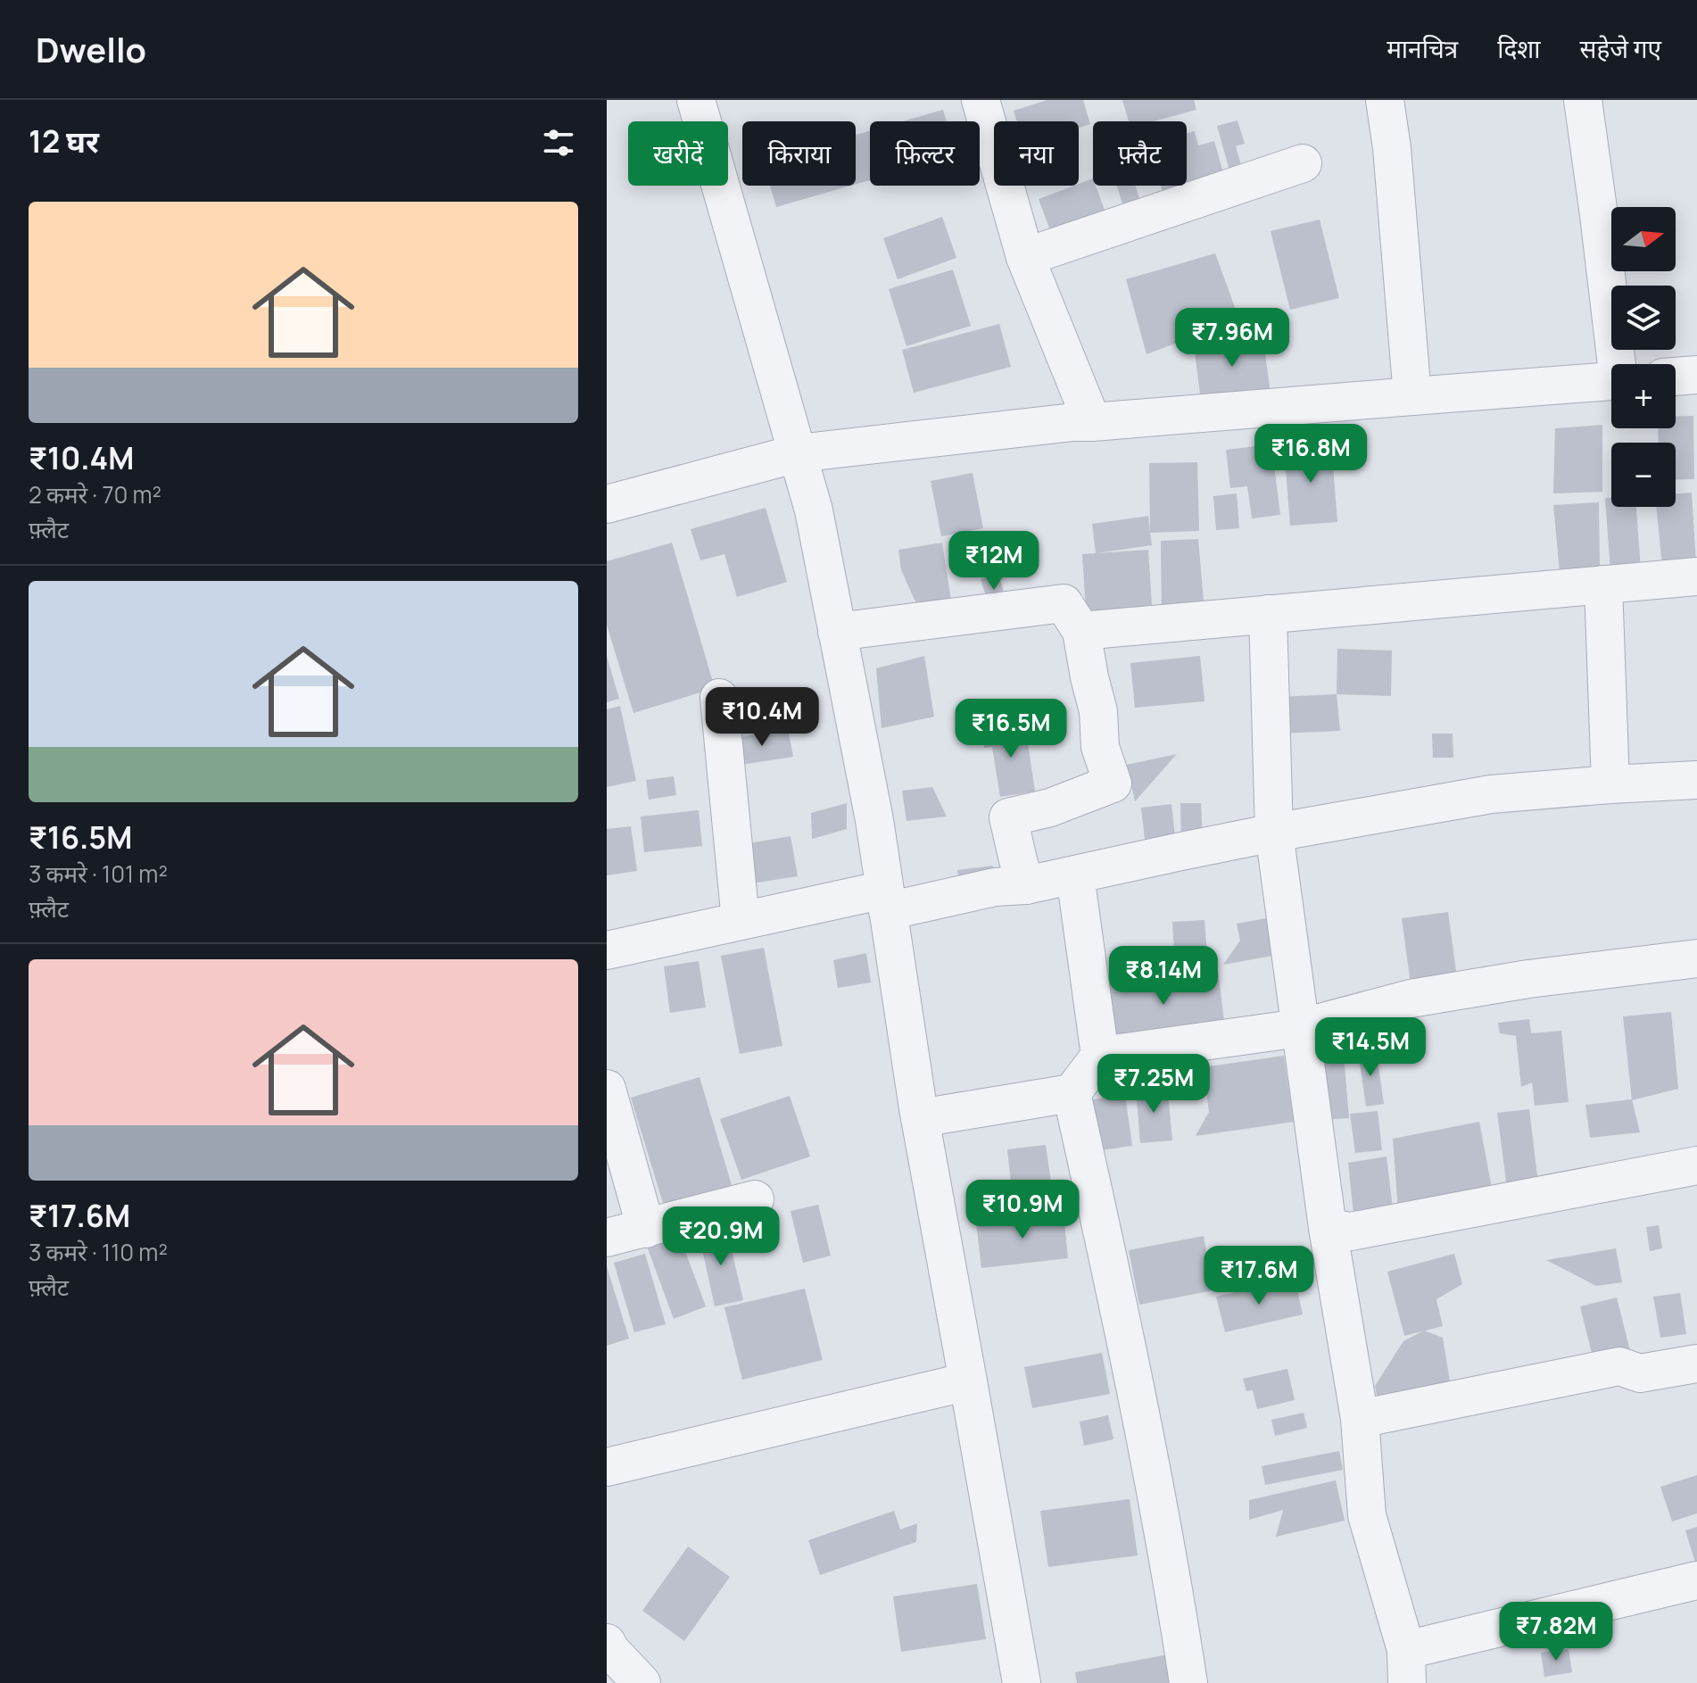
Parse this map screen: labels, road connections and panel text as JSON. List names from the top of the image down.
{
  "north": "right",
  "page": {
    "header": "Dwello",
    "nav": ["मानचित्र", "दिशा", "सहेजे गए"],
    "heading": "12 घर",
    "chip": [
      "खरीदें",
      "किराया",
      "फ़िल्टर",
      "नया",
      "फ़्लैट"
    ],
    "list": [
      {
        "name": "₹10.4M",
        "note": "2 कमरे · 70 m² · फ़्लैट"
      },
      {
        "name": "₹16.5M",
        "note": "3 कमरे · 101 m² · फ़्लैट"
      },
      {
        "name": "₹17.6M",
        "note": "3 कमरे · 110 m² · फ़्लैट"
      }
    ],
    "map_buttons": ["+", "−"],
    "price": [
      "₹7.96M",
      "₹16.8M",
      "₹12M",
      "₹10.4M",
      "₹16.5M",
      "₹8.14M",
      "₹14.5M",
      "₹7.25M",
      "₹10.9M",
      "₹20.9M",
      "₹17.6M",
      "₹7.82M"
    ]
  }
}
